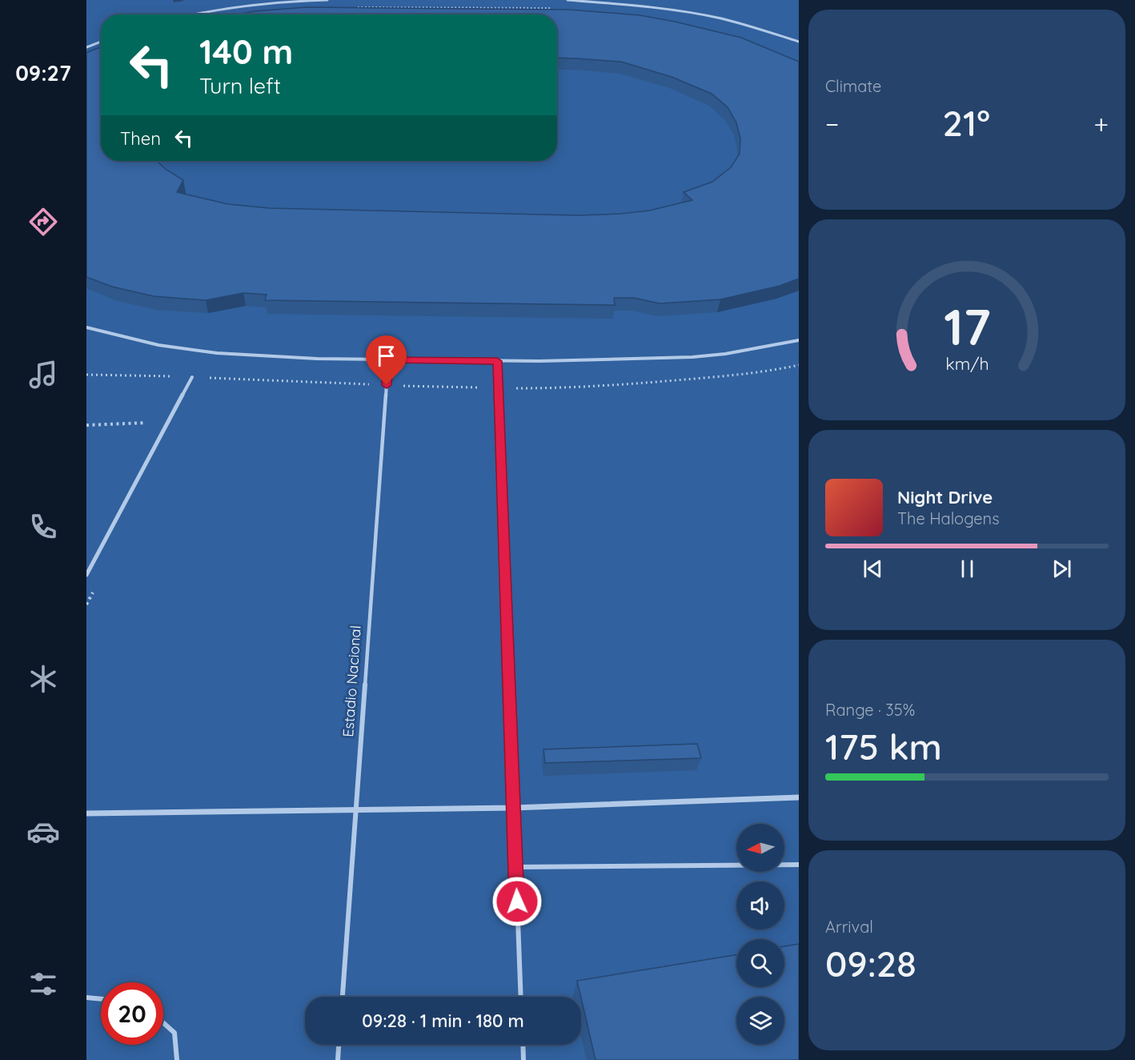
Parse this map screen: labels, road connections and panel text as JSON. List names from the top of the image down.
{
  "streets": {
    "lane": ["Estadio Nacional"]
  },
  "north": "left",
  "page": {
    "tabs": "09:27",
    "tile": [
      "Climate",
      ["Range · 35%", "175 km"],
      ["Arrival", "09:28"]
    ],
    "turn": ["140 m", "Turn left"],
    "heat": ["−", "21°", "+"],
    "then": "Then",
    "song": ["Night Drive", "The Halogens"],
    "limit": "20",
    "trip": "09:28 · 1 min · 180 m",
    "gauge": ["17", "km/h"]
  }
}
